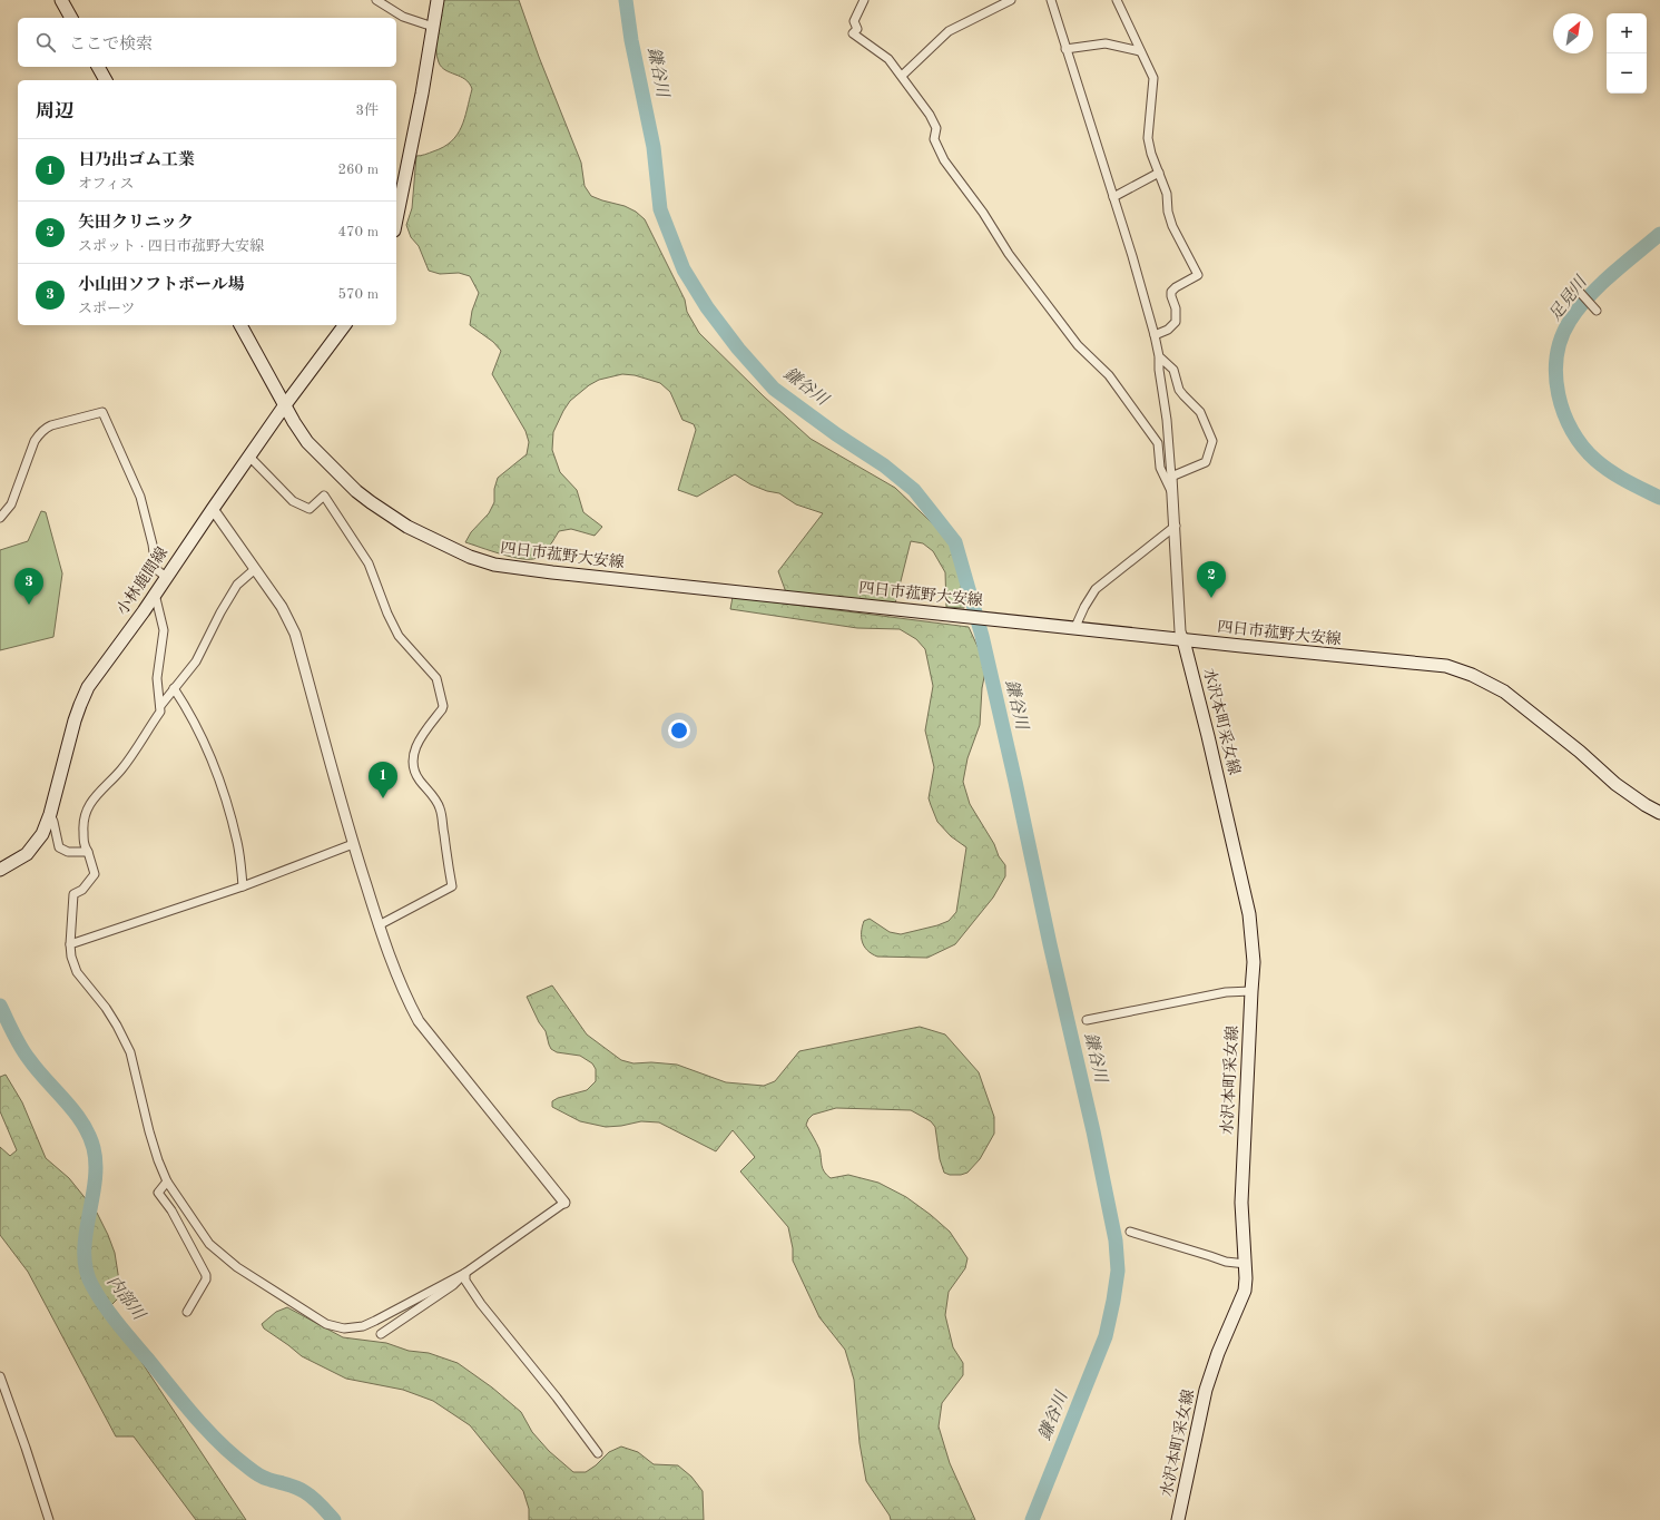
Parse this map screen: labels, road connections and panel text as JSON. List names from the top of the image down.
{
  "streets": {
    "main road": ["四日市菰野大安線", "小林鹿間線", "水沢本町采女線"]
  },
  "crossings": [
    ["四日市菰野大安線", "小林鹿間線"],
    ["四日市菰野大安線", "水沢本町采女線"]
  ],
  "water": ["鎌谷川", "足見川", "内部川"],
  "north": "top right",
  "page": {
    "map_buttons": ["+", "−"],
    "search": "ここで検索",
    "heading": ["周辺", "3件"],
    "list": [
      {
        "mark": "1",
        "name": "日乃出ゴム工業",
        "note": "オフィス",
        "value": "260 m"
      },
      {
        "mark": "2",
        "name": "矢田クリニック",
        "note": "スポット · 四日市菰野大安線",
        "value": "470 m"
      },
      {
        "mark": "3",
        "name": "小山田ソフトボール場",
        "note": "スポーツ",
        "value": "570 m"
      }
    ],
    "pins": ["2", "3", "1"]
  }
}
